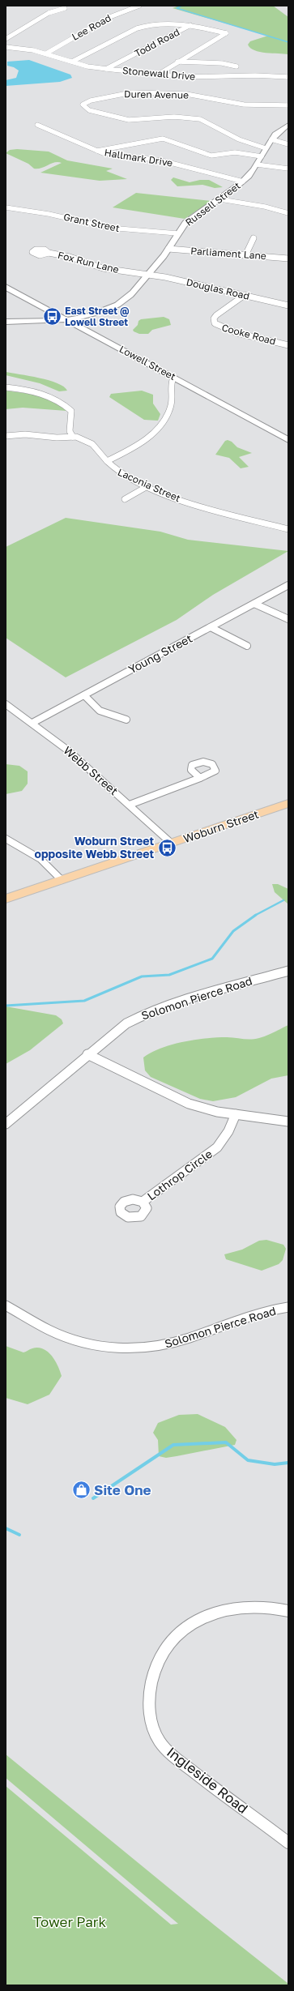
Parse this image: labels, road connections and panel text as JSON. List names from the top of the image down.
{
  "streets": {
    "main road": ["Woburn Street"],
    "street": [
      "Lee Road",
      "Todd Road",
      "Stonewall Drive",
      "Duren Avenue",
      "Hallmark Drive",
      "Russell Street",
      "Grant Street",
      "Parliament Lane",
      "Fox Run Lane",
      "Douglas Road",
      "Cooke Road",
      "Lowell Street",
      "Laconia Street",
      "Young Street",
      "Webb Street",
      "Solomon Pierce Road",
      "Lothrop Circle",
      "Ingleside Road"
    ]
  },
  "crossings": [
    ["Lee Road", "Stonewall Drive"],
    ["Todd Road", "Stonewall Drive"],
    ["Duren Avenue", "Russell Street"],
    ["Hallmark Drive", "Russell Street"],
    ["Russell Street", "Grant Street"],
    ["Russell Street", "Parliament Lane"],
    ["Russell Street", "Fox Run Lane"],
    ["Russell Street", "Douglas Road"],
    ["Russell Street", "Lowell Street"],
    ["Fox Run Lane", "Douglas Road"],
    ["Douglas Road", "Cooke Road"],
    ["Lowell Street", "Laconia Street"],
    ["Young Street", "Webb Street"],
    ["Webb Street", "Woburn Street"]
  ],
  "parks": ["Tower Park"],
  "places": {
    "bus stop": ["East Street @ Lowell Street", "Woburn Street opposite Webb Street"],
    "shop": ["Site One"]
  }
}
